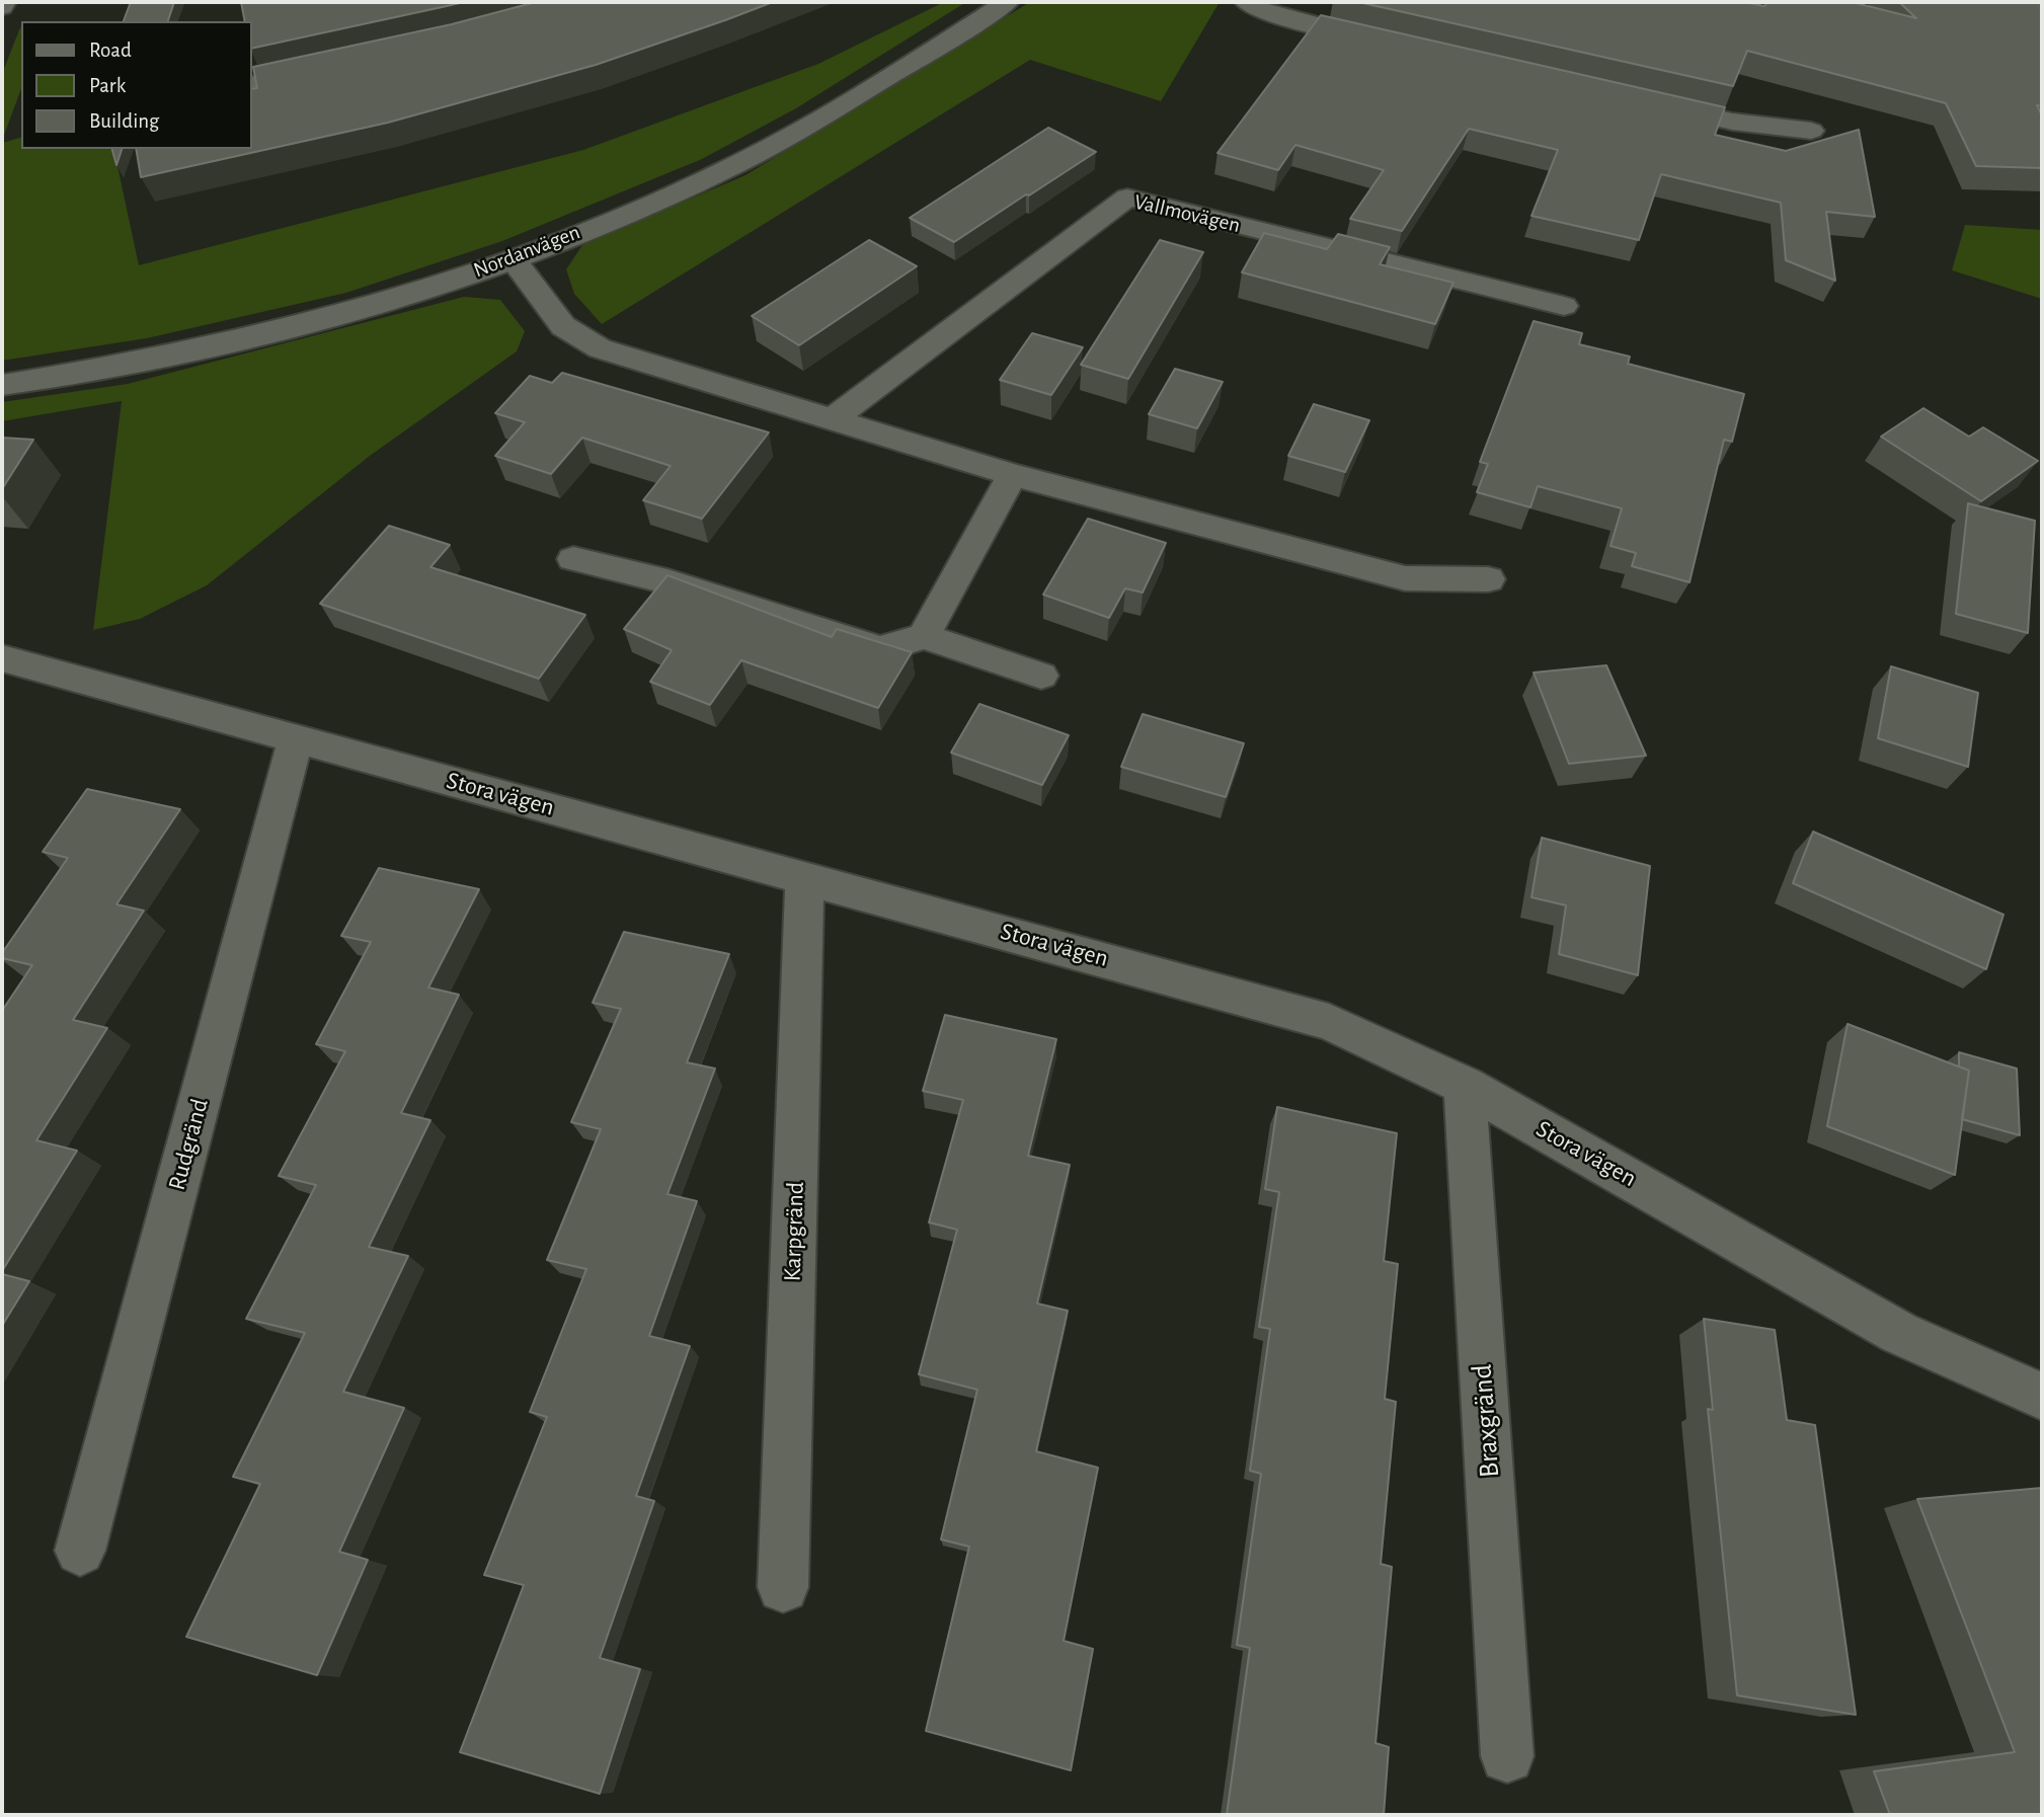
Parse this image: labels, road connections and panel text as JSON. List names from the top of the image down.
{
  "streets": {
    "street": [
      "Vallmovägen",
      "Nordanvägen",
      "Stora vägen",
      "Rudgränd",
      "Karpgränd",
      "Braxgränd"
    ]
  },
  "crossings": [
    ["Stora vägen", "Rudgränd"],
    ["Stora vägen", "Karpgränd"],
    ["Stora vägen", "Braxgränd"]
  ],
  "legend": ["Road", "Park", "Building"]
}
